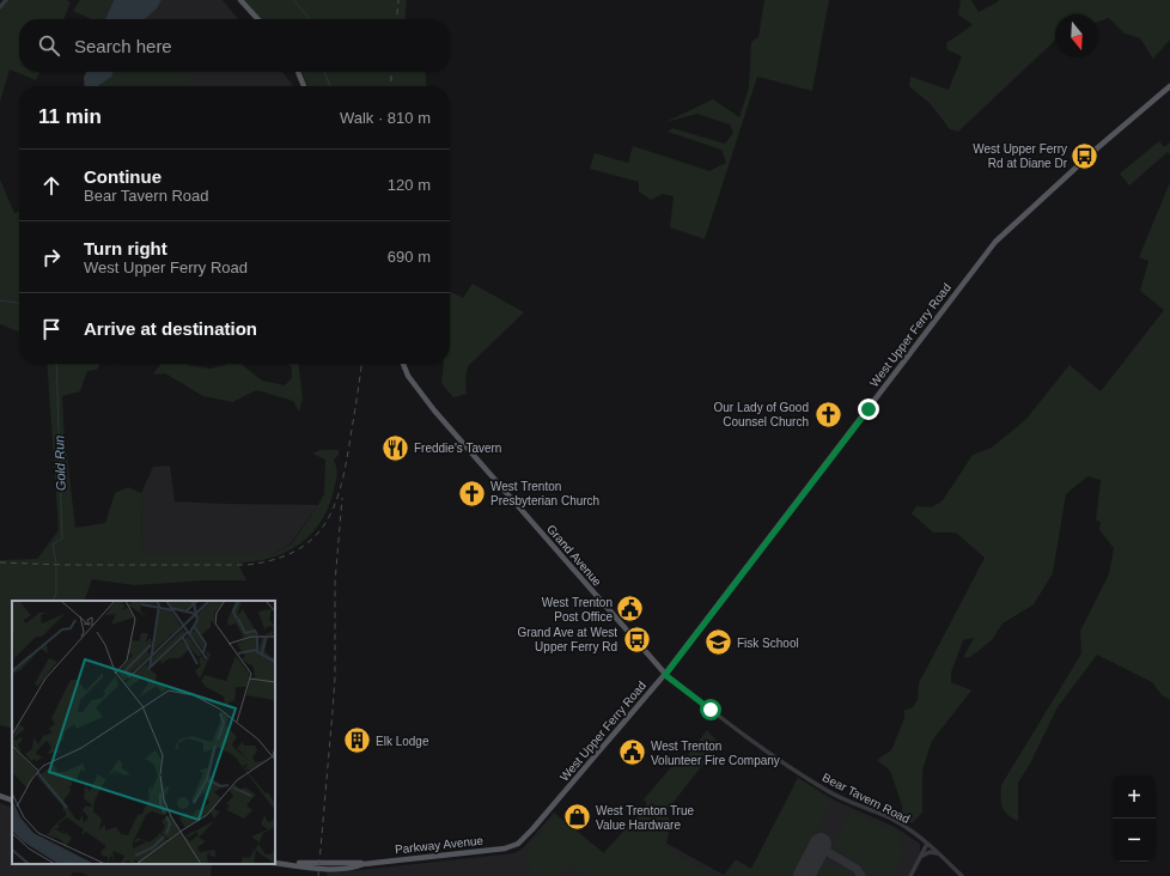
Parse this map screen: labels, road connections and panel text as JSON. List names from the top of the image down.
{
  "streets": {
    "main road": ["West Upper Ferry Road", "Grand Avenue", "Parkway Avenue"],
    "street": ["Bear Tavern Road"]
  },
  "crossings": [
    ["West Upper Ferry Road", "Grand Avenue"],
    ["West Upper Ferry Road", "Bear Tavern Road"],
    ["West Upper Ferry Road", "Parkway Avenue"],
    ["Grand Avenue", "Bear Tavern Road"]
  ],
  "water": ["Gold Run"],
  "places": {
    "bus stop": ["West Upper Ferry Rd at Diane Dr", "Grand Ave at West Upper Ferry Rd"],
    "church": ["Our Lady of Good Counsel Church", "West Trenton Presbyterian Church"],
    "restaurant": ["Freddie's Tavern"],
    "public building": ["West Trenton Post Office", "West Trenton Volunteer Fire Company"],
    "school or university": ["Fisk School"],
    "building": ["Elk Lodge"],
    "shop": ["West Trenton True Value Hardware"]
  },
  "north": "bottom",
  "page": {
    "search": "Search here",
    "heading": ["11 min", "Walk · 810 m"],
    "list": [
      ["Continue", "Bear Tavern Road", "120 m"],
      ["Turn right", "West Upper Ferry Road", "690 m"],
      "Arrive at destination"
    ],
    "map_buttons": ["+", "−"]
  }
}
